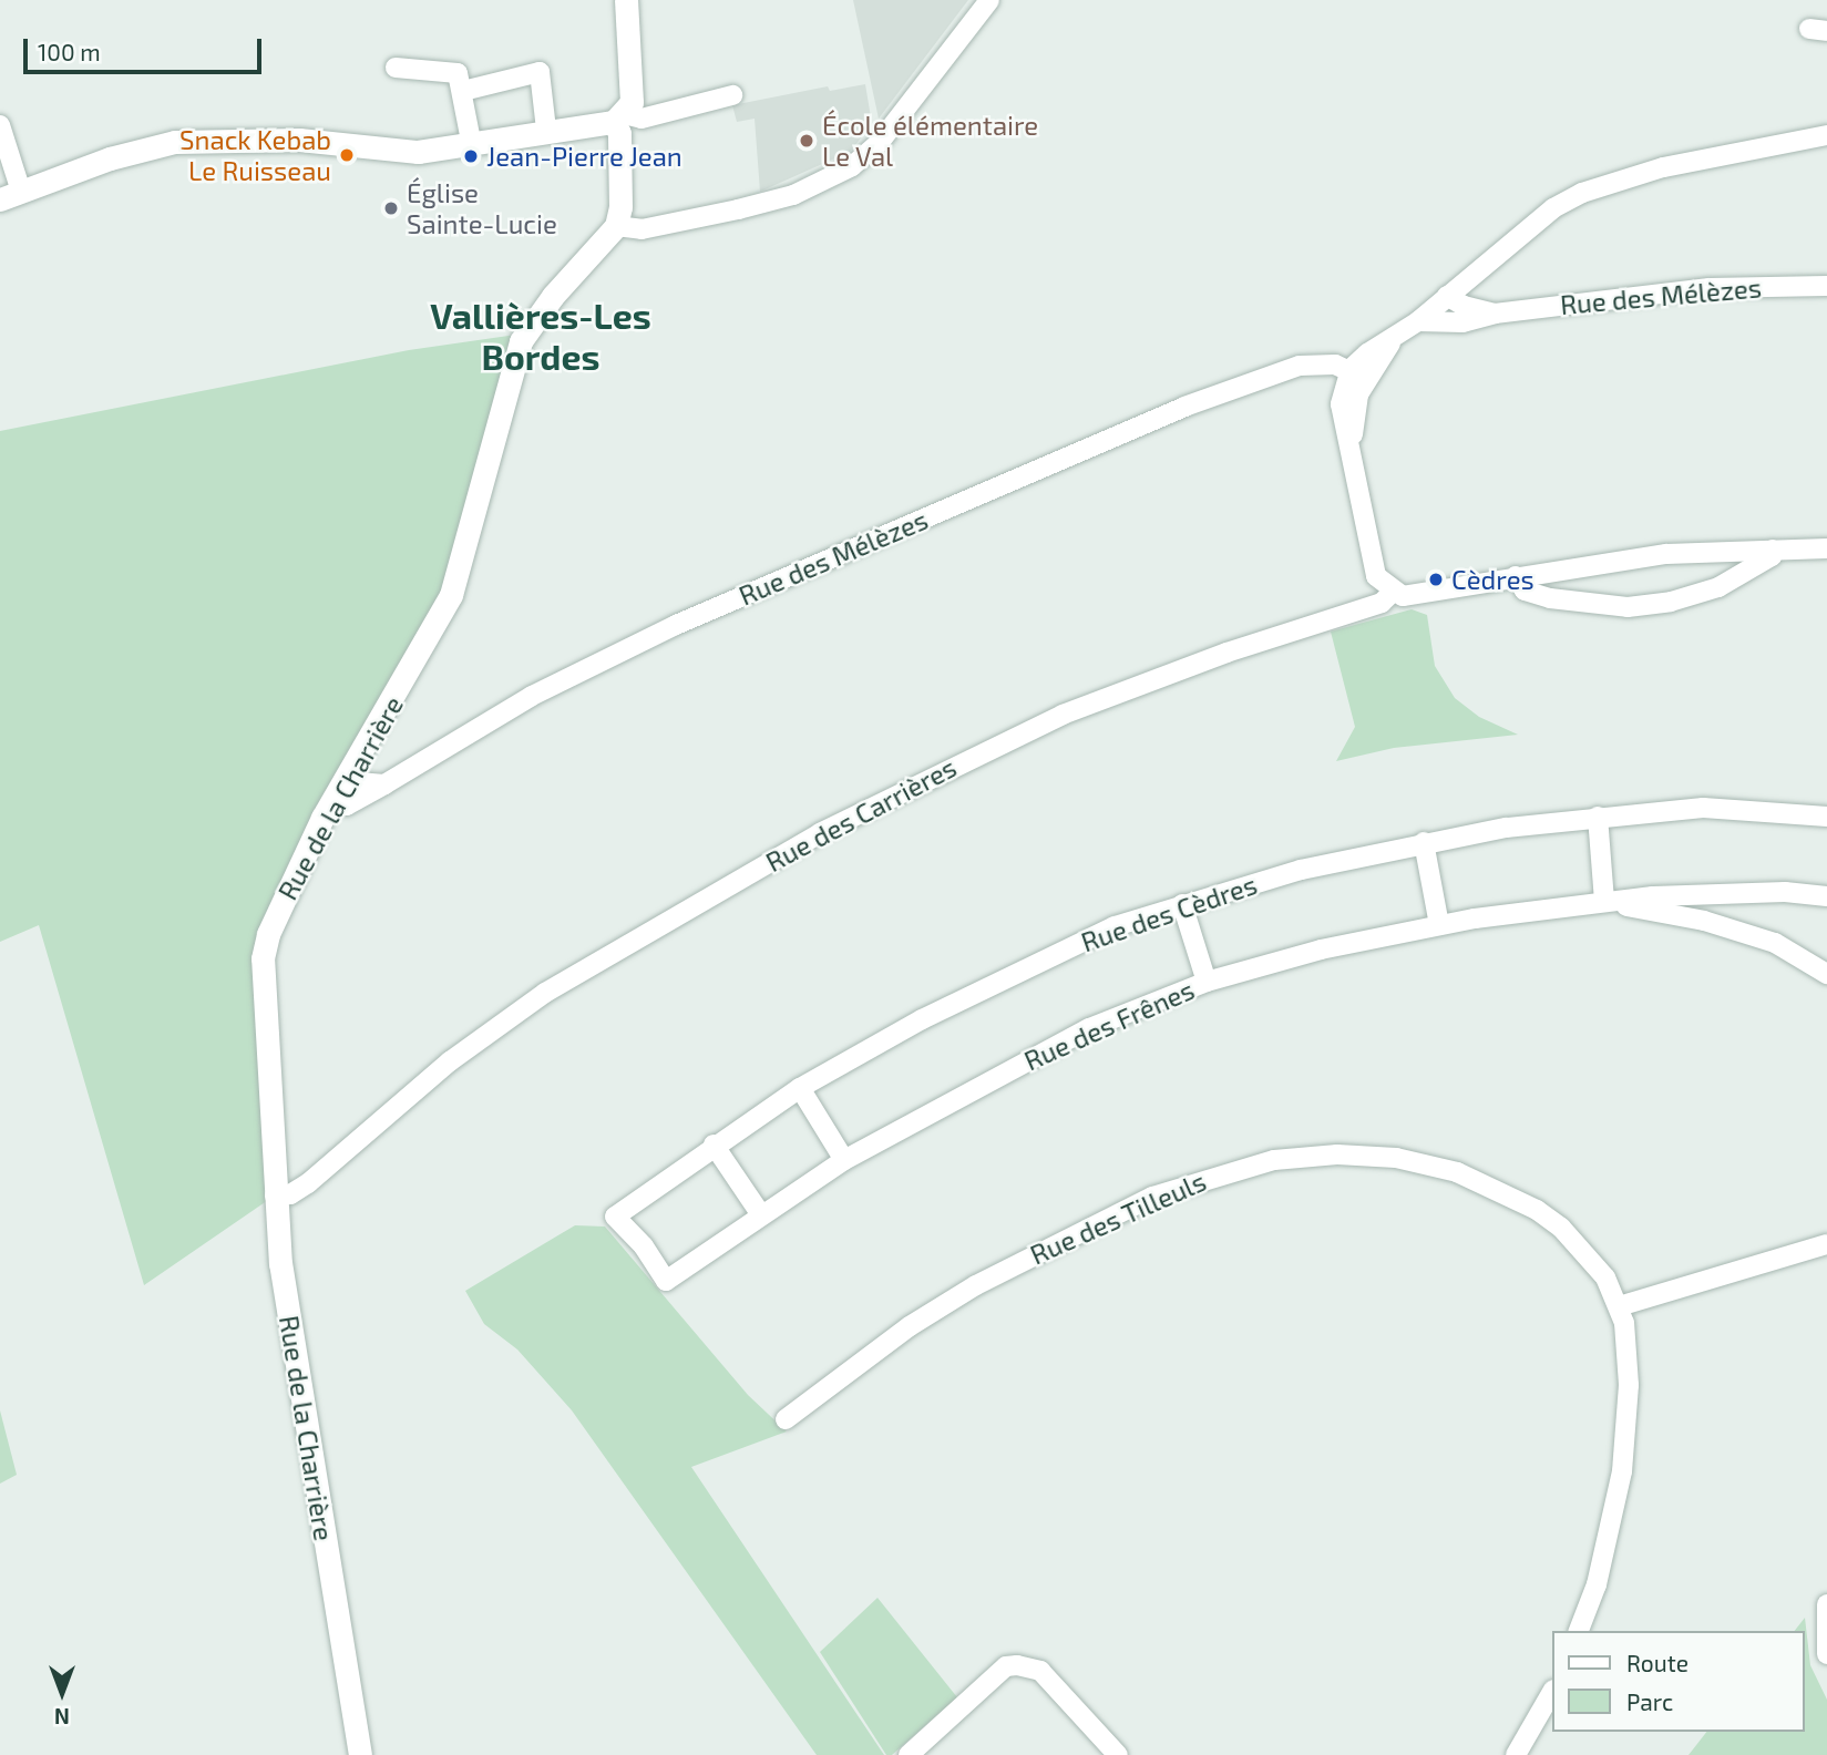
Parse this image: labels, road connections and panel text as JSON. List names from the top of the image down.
{
  "streets": {
    "street": [
      "Rue des Mélèzes",
      "Rue de la Charrière",
      "Rue des Carrières",
      "Rue des Cèdres",
      "Rue des Frênes",
      "Rue des Tilleuls"
    ]
  },
  "crossings": [
    ["Rue des Mélèzes", "Rue de la Charrière"],
    ["Rue de la Charrière", "Rue des Carrières"],
    ["Rue des Cèdres", "Rue des Frênes"]
  ],
  "districts": ["Vallières-Les Bordes"],
  "places": [
    "École élémentaire Le Val",
    "Snack Kebab Le Ruisseau",
    "Jean-Pierre Jean",
    "Église Sainte-Lucie",
    "Cèdres"
  ],
  "legend": ["Route", "Parc"],
  "scale_bar": "100 m",
  "north": "bottom"
}
